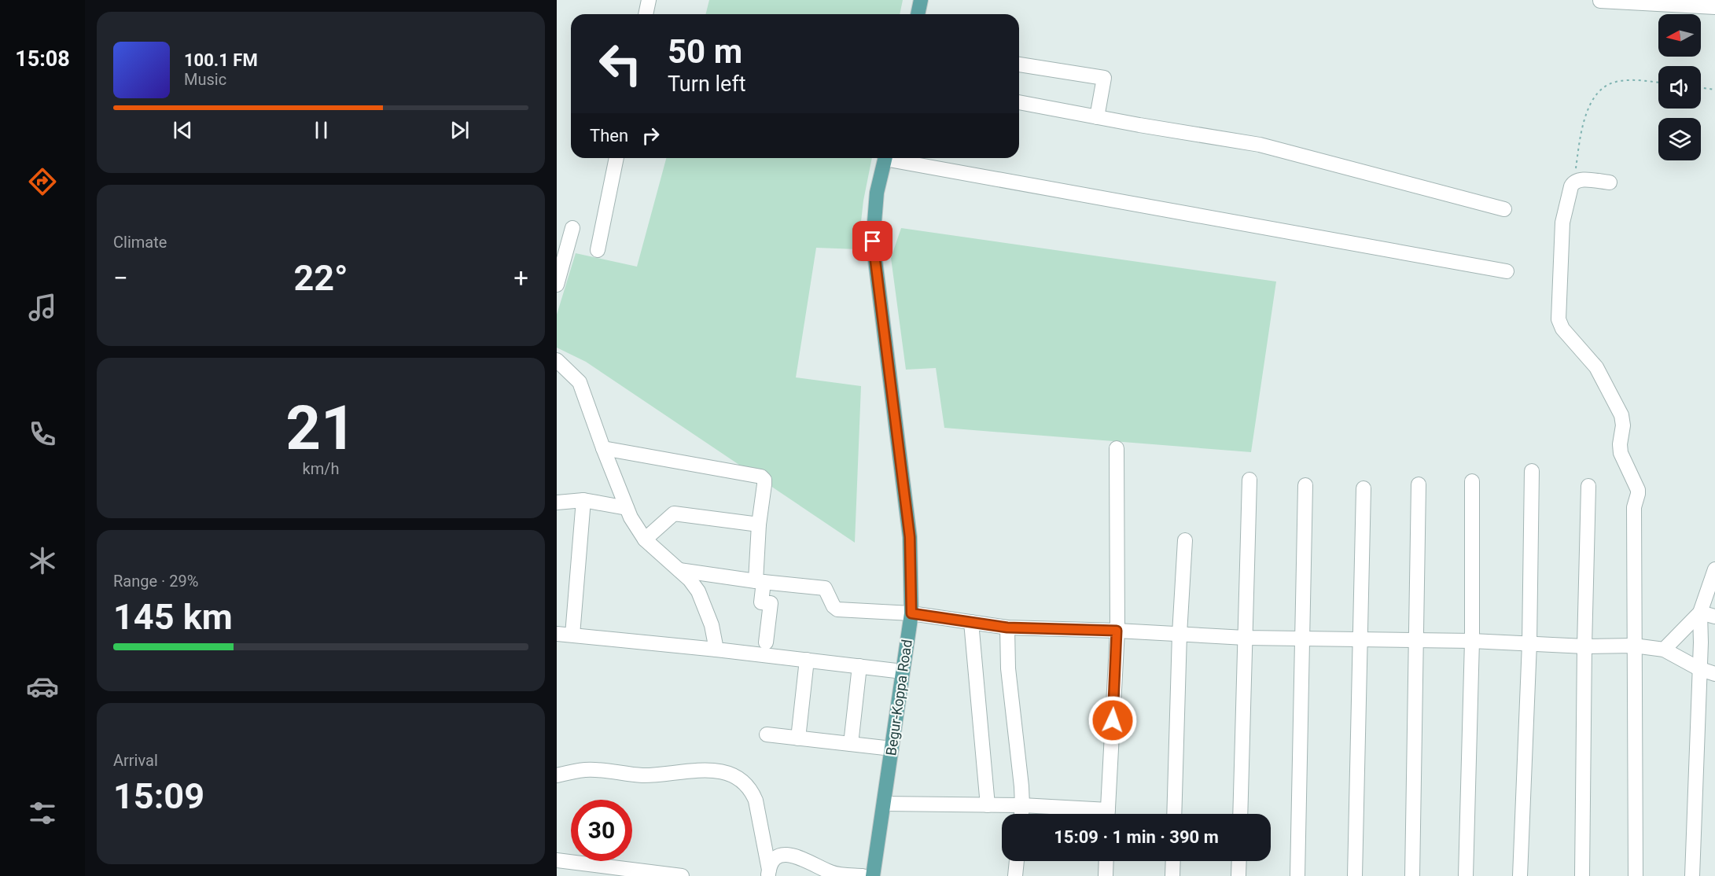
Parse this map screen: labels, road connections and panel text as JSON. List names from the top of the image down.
{
  "streets": {
    "main road": ["Begur-Koppa Road"]
  },
  "north": "left",
  "page": {
    "tabs": "15:08",
    "turn": ["50 m", "Turn left"],
    "song": ["100.1 FM", "Music"],
    "then": "Then",
    "tile": [
      "Climate",
      ["21", "km/h"],
      ["Range · 29%", "145 km"],
      ["Arrival", "15:09"]
    ],
    "heat": ["−", "22°", "+"],
    "limit": "30",
    "trip": "15:09 · 1 min · 390 m"
  }
}
